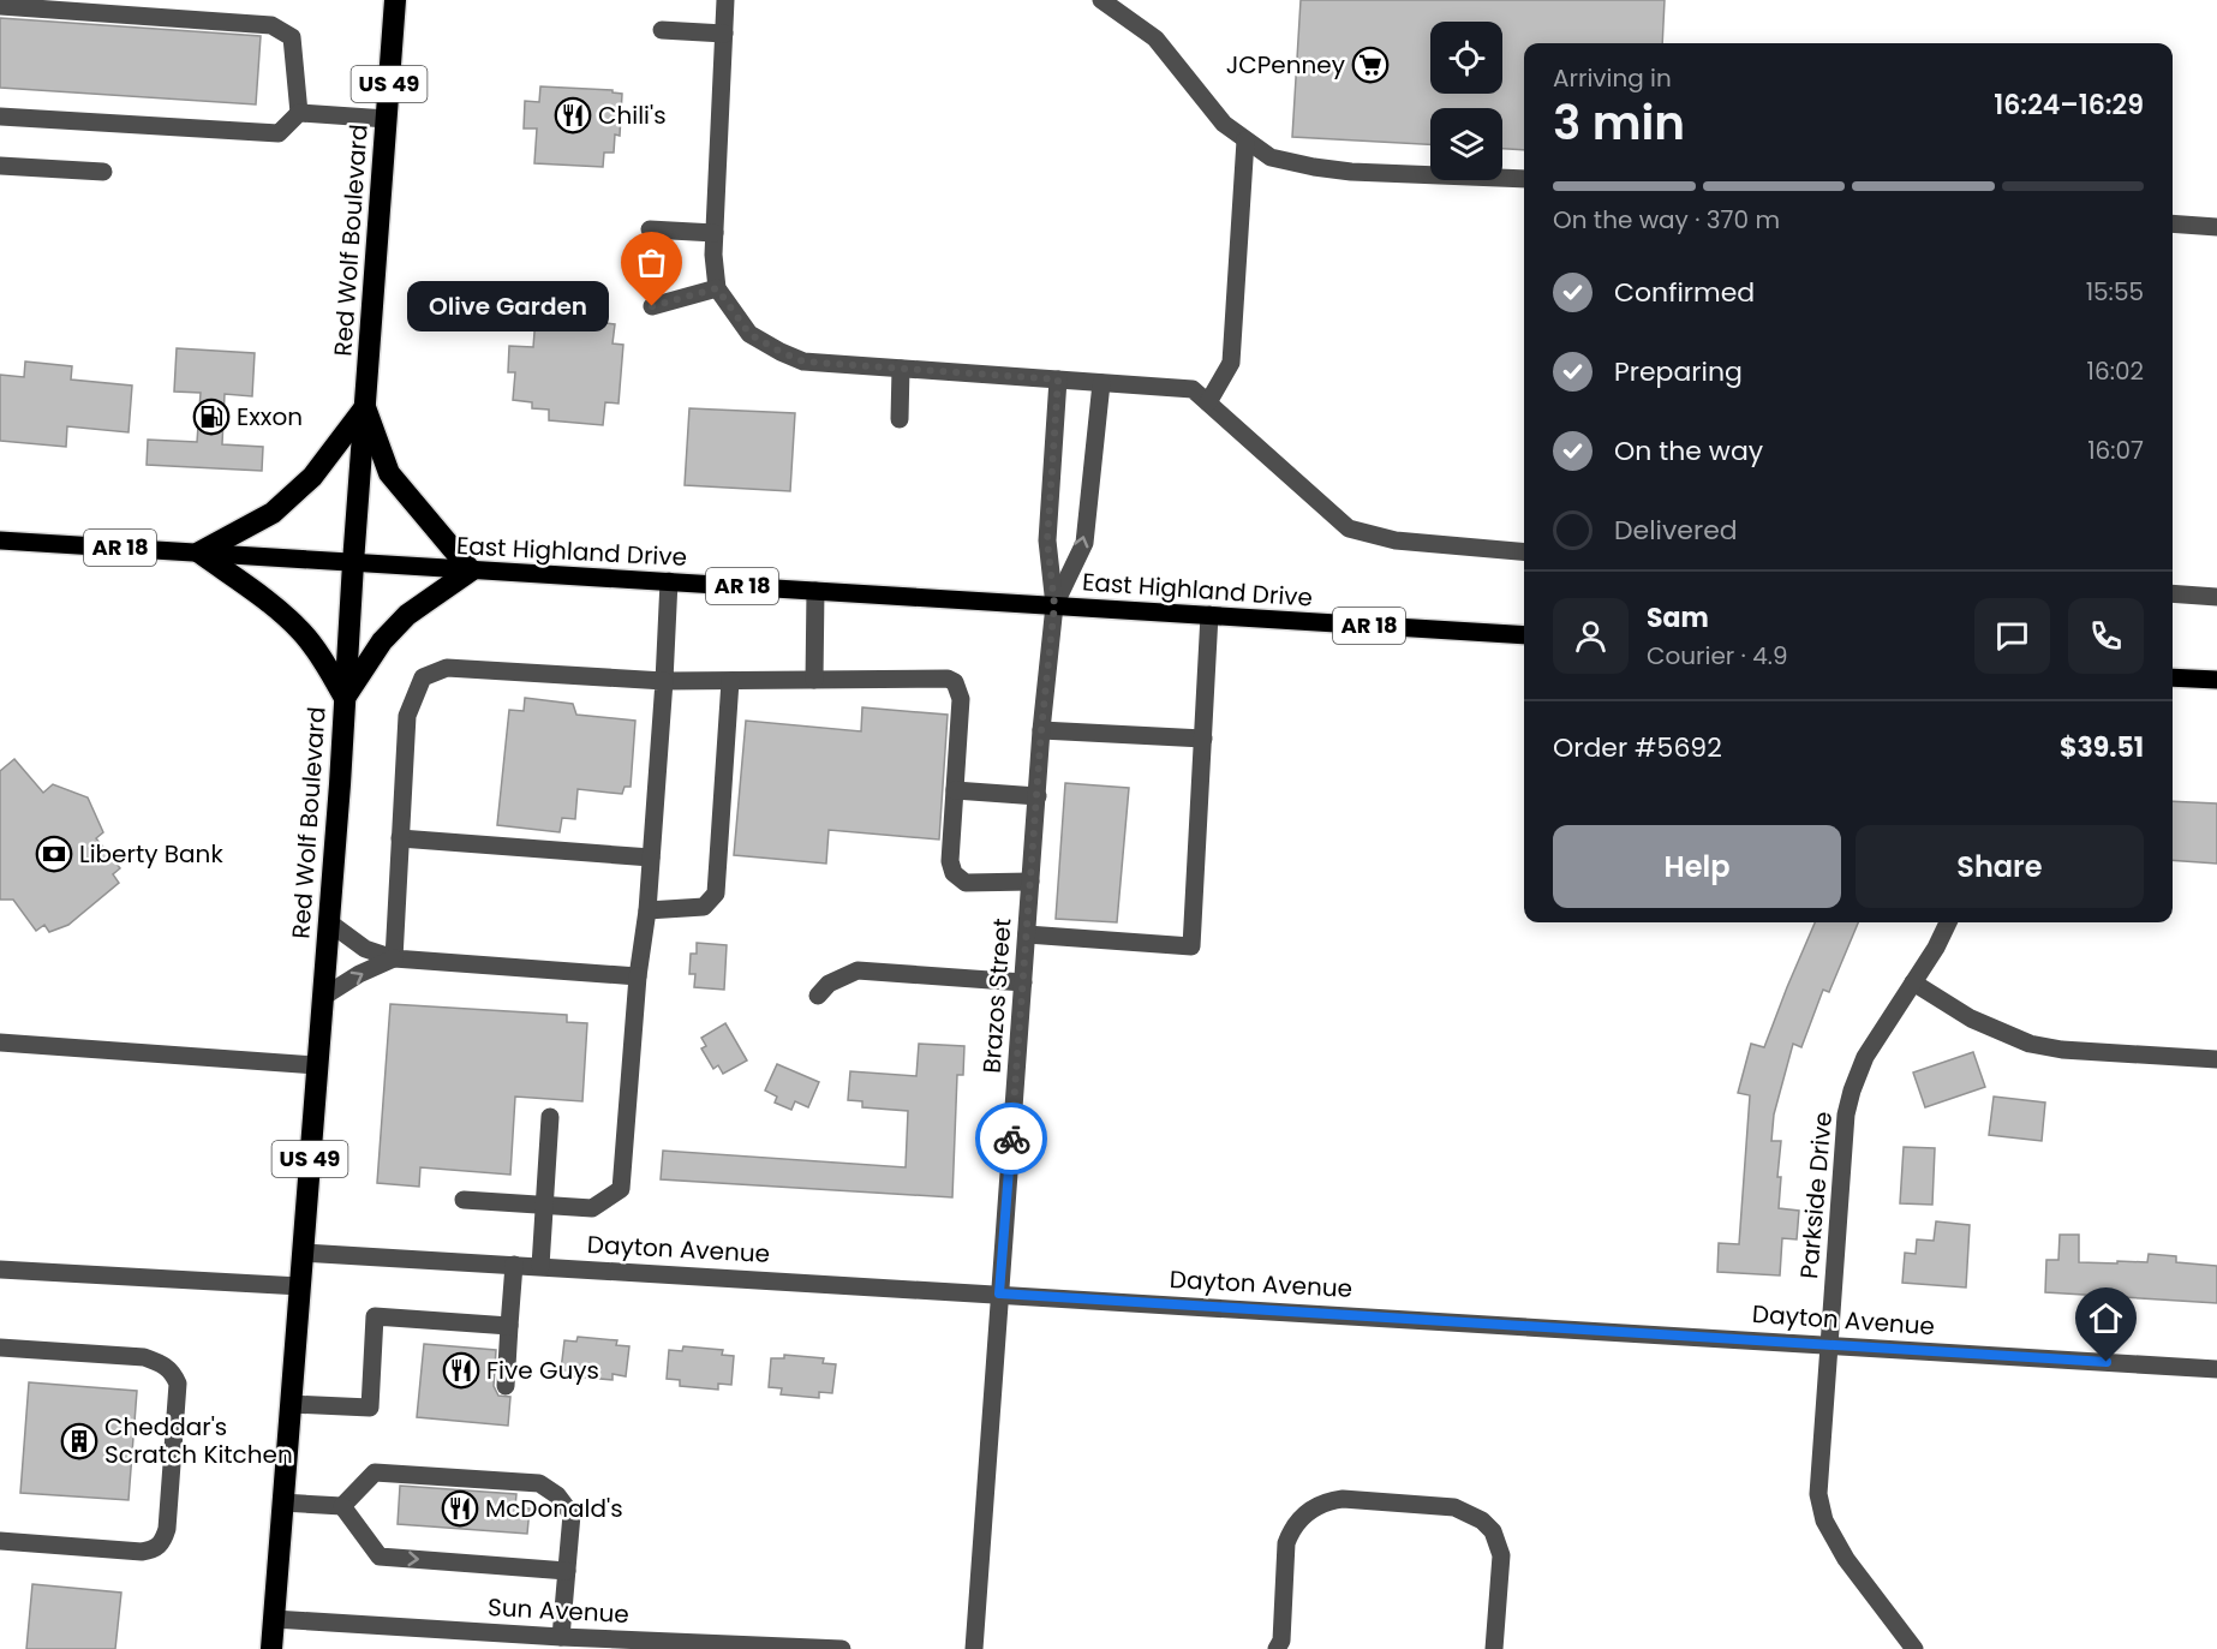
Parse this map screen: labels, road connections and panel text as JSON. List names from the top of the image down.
{
  "streets": {
    "highway": ["US 49", "Red Wolf Boulevard"],
    "main road": ["AR 18", "East Highland Drive"],
    "street": [
      "Brazos Street",
      "Parkside Drive",
      "Dayton Avenue",
      "Sun Avenue"
    ]
  },
  "crossings": [
    ["Red Wolf Boulevard", "East Highland Drive"],
    ["Red Wolf Boulevard", "Dayton Avenue"],
    ["Red Wolf Boulevard", "Sun Avenue"],
    ["East Highland Drive", "Brazos Street"],
    ["Brazos Street", "Dayton Avenue"],
    ["Parkside Drive", "Dayton Avenue"]
  ],
  "places": {
    "supermarket": ["JCPenney"],
    "restaurant": ["Chili's", "Five Guys", "McDonald's"],
    "other": ["Olive Garden"],
    "fuel station": ["Exxon"],
    "bank": ["Liberty Bank"],
    "building": ["Cheddar's Scratch Kitchen"]
  },
  "page": {
    "heading": ["3 min", "Arriving in", "16:24–16:29"],
    "panel": [
      "Sam",
      "Courier · 4.9",
      "Order #5692",
      "$39.51"
    ],
    "bar": "On the way · 370 m",
    "list": [
      ["Confirmed", "15:55"],
      ["Preparing", "16:02"],
      ["On the way", "16:07"],
      "Delivered"
    ],
    "bubble": "Olive Garden",
    "buttons": ["Help", "Share"]
  }
}
